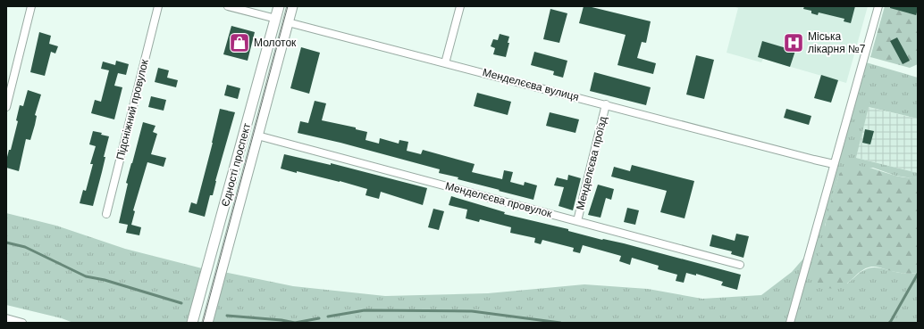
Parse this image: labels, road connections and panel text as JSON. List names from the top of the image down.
{
  "streets": {
    "main road": ["Менделєєва вулиця", "Єдності проспект"],
    "street": ["Підсніжний провулок", "Менделєєва проїзд", "Менделєєва провулок"]
  },
  "crossings": [
    ["Менделєєва вулиця", "Менделєєва проїзд"],
    ["Менделєєва вулиця", "Єдності проспект"],
    ["Менделєєва проїзд", "Менделєєва провулок"],
    ["Єдності проспект", "Менделєєва провулок"]
  ],
  "places": {
    "shop": ["Молоток"],
    "hospital": ["Міська лікарня №7"]
  }
}
